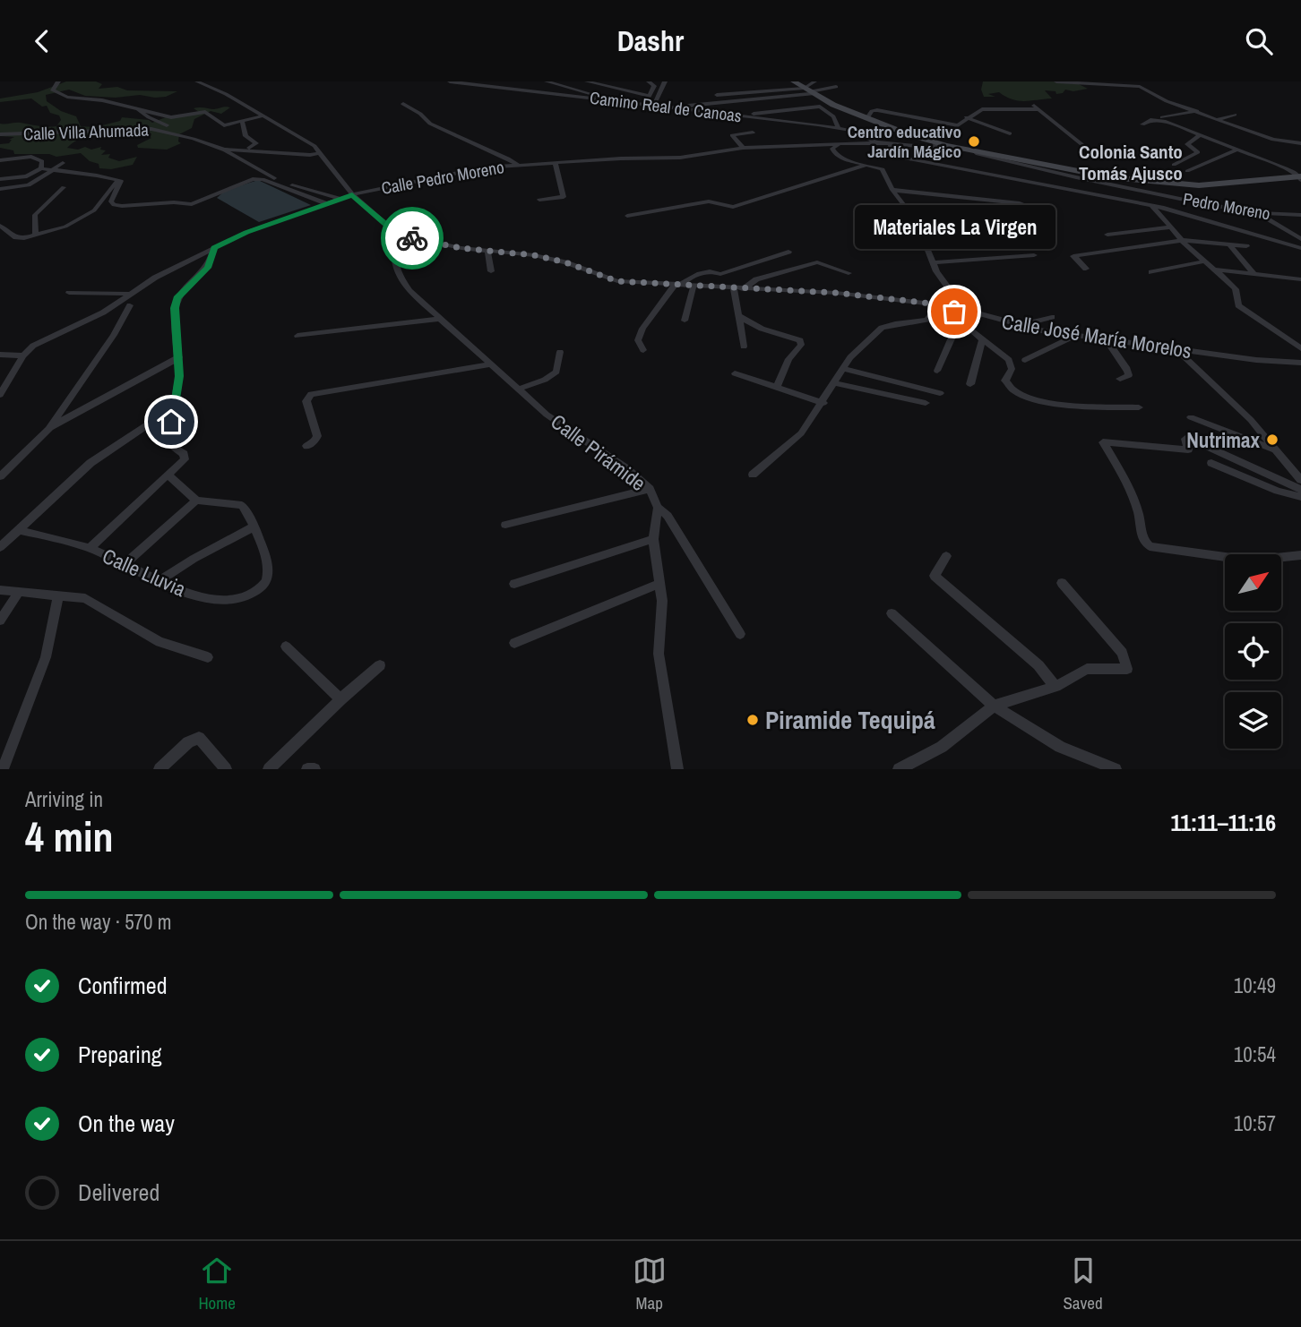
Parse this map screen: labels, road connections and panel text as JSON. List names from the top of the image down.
{
  "streets": {
    "street": [
      "Camino Real de Canoas",
      "Calle Villa Ahumada",
      "Calle Pedro Moreno",
      "Pedro Moreno",
      "Calle José María Morelos",
      "Calle Pirámide",
      "Calle Lluvia"
    ]
  },
  "crossings": [
    ["Camino Real de Canoas", "Calle Pedro Moreno"],
    ["Calle Villa Ahumada", "Calle José María Morelos"],
    ["Calle Pedro Moreno", "Calle José María Morelos"],
    ["Calle José María Morelos", "Calle Pirámide"]
  ],
  "districts": ["Colonia Santo Tomás Ajusco"],
  "places": [
    "Centro educativo Jardín Mágico",
    "Materiales La Virgen",
    "Nutrimax",
    "Piramide Tequipá"
  ],
  "north": "top right",
  "page": {
    "header": "Dashr",
    "bubble": "Materiales La Virgen",
    "heading": ["4 min", "Arriving in", "11:11–11:16"],
    "bar": "On the way · 570 m",
    "list": [
      ["Confirmed", "10:49"],
      ["Preparing", "10:54"],
      ["On the way", "10:57"],
      "Delivered"
    ],
    "tabs": ["Home", "Map", "Saved"]
  }
}
